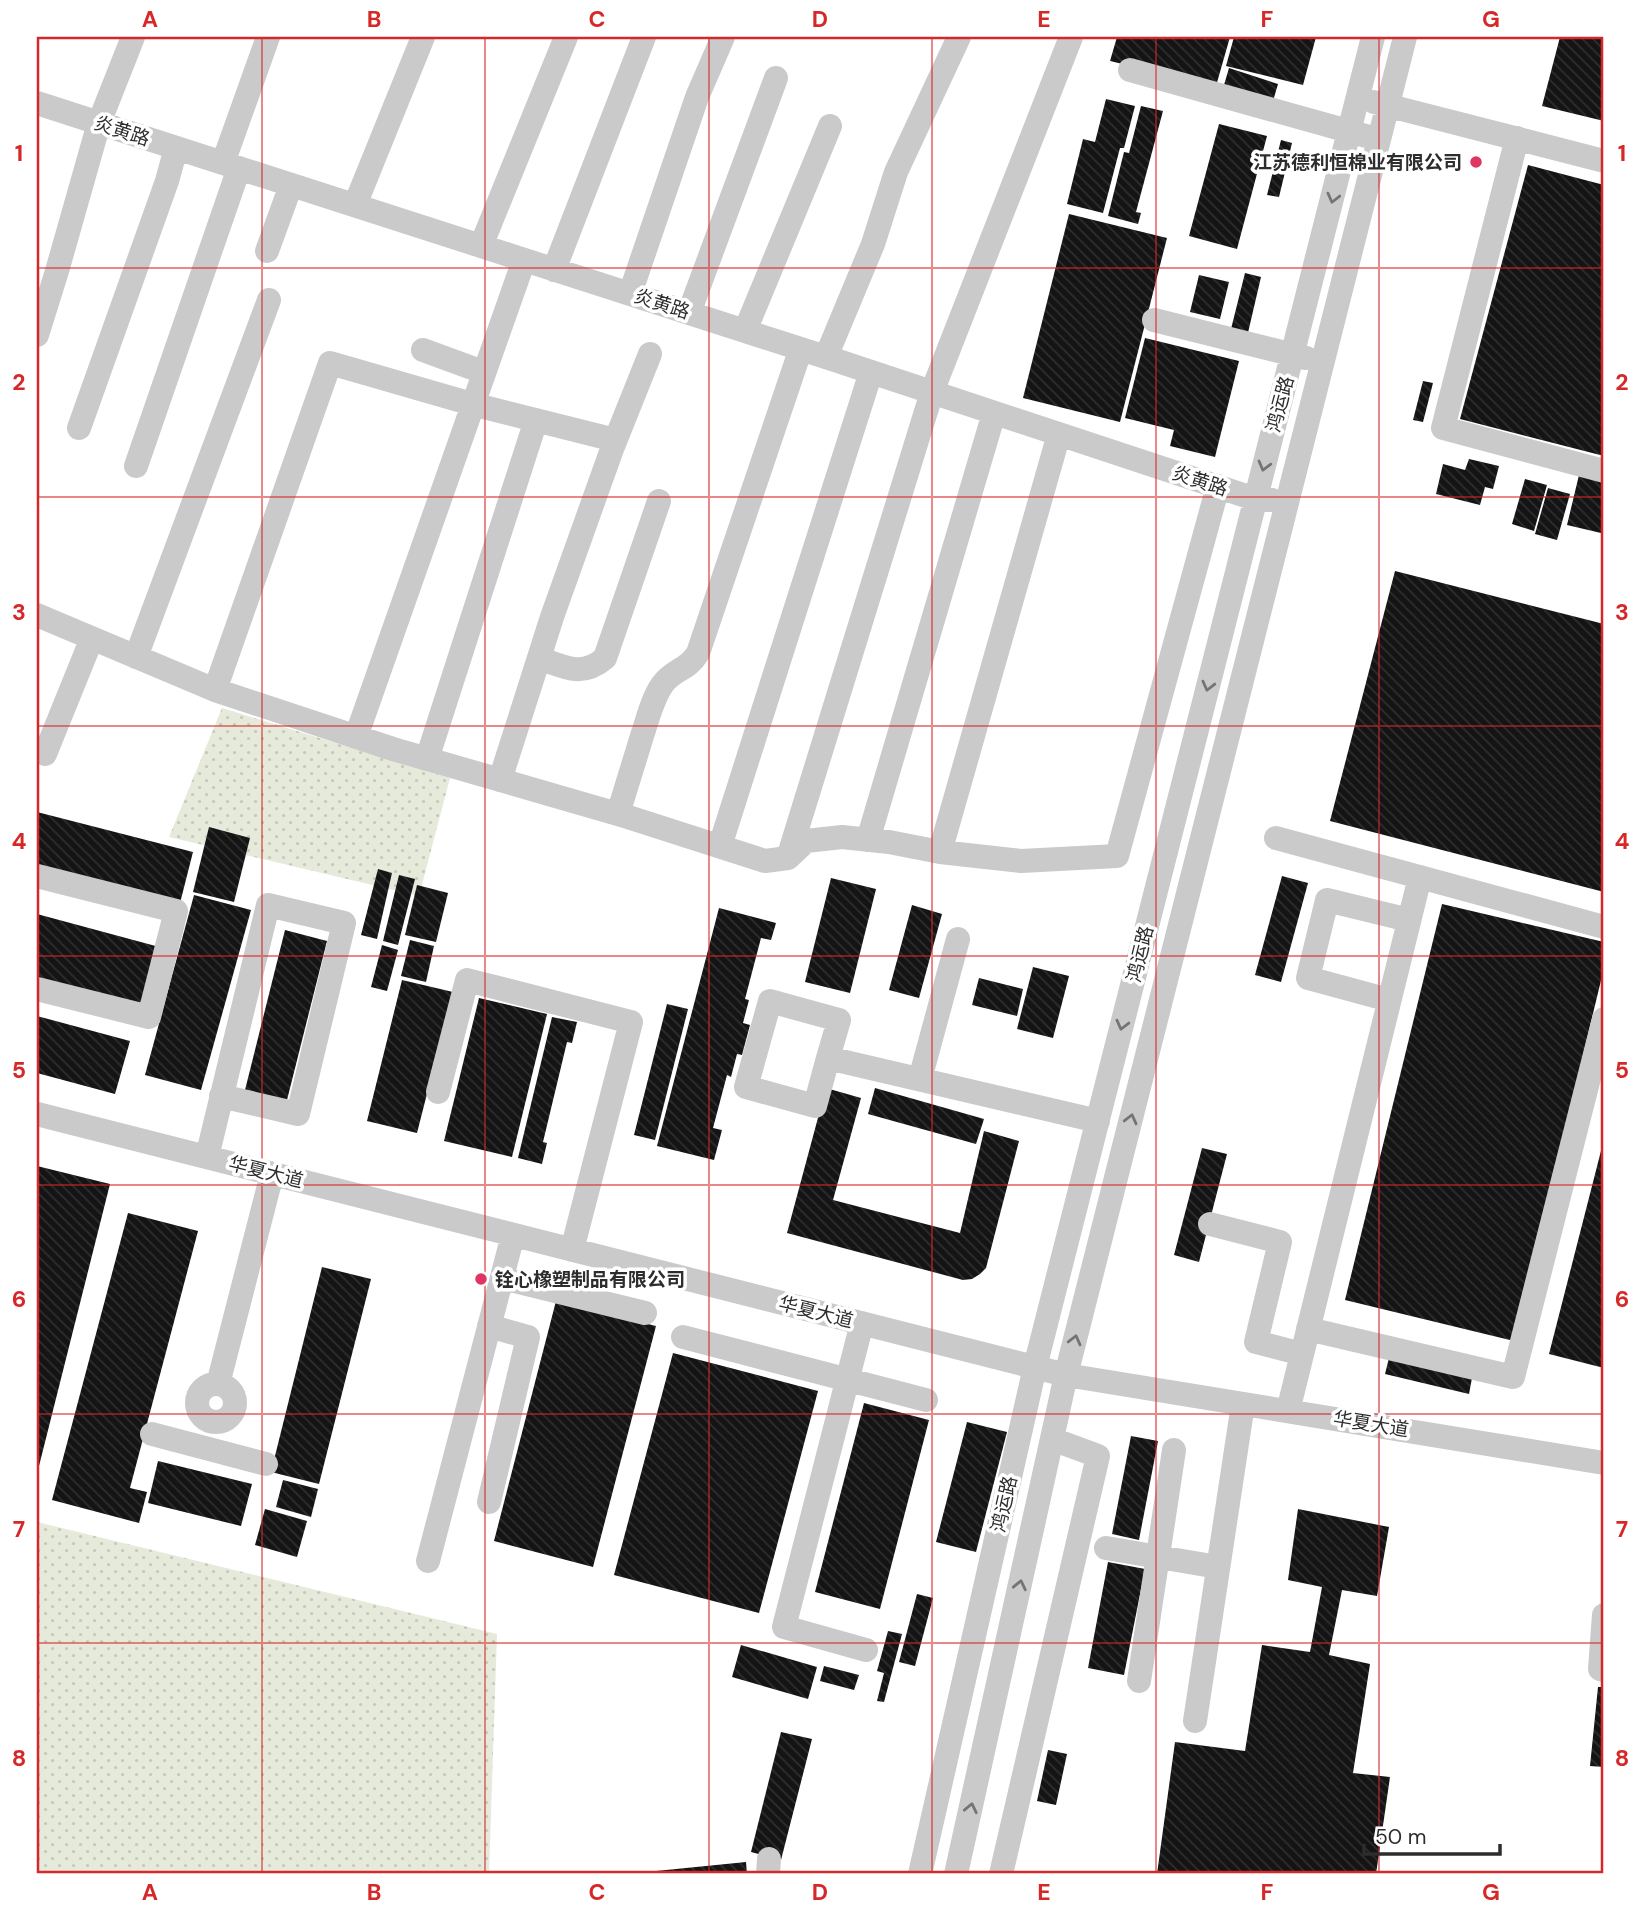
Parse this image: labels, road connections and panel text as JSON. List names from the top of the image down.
{
  "streets": {
    "street": ["炎黄路", "鸿运路", "华夏大道"]
  },
  "crossings": [
    ["炎黄路", "鸿运路"],
    ["鸿运路", "华夏大道"]
  ],
  "places": ["江苏德利恒棉业有限公司", "铨心橡塑制品有限公司"],
  "scale_bar": "50 m",
  "grid": {
    "columns": [
      "A",
      "B",
      "C",
      "D",
      "E",
      "F",
      "G"
    ],
    "rows": [
      "1",
      "2",
      "3",
      "4",
      "5",
      "6",
      "7",
      "8"
    ]
  }
}
